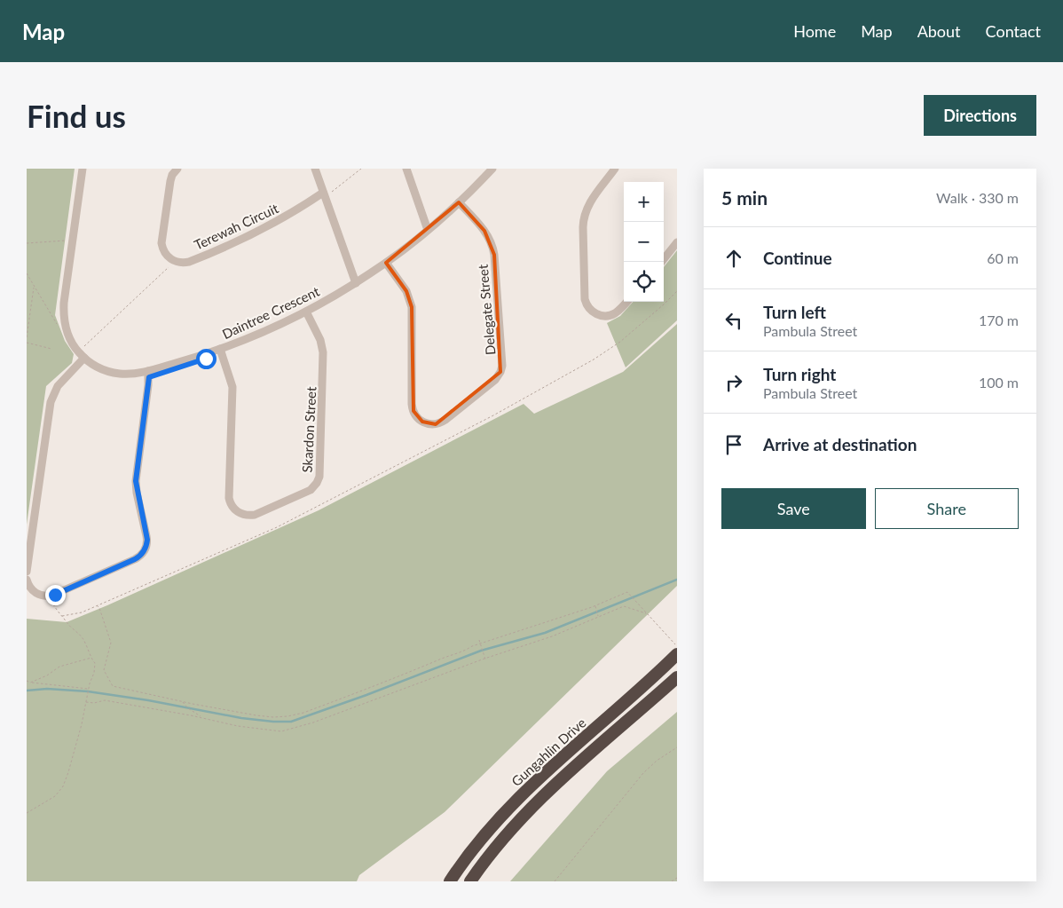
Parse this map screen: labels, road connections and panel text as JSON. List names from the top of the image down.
{
  "streets": {
    "highway": ["Gungahlin Drive"],
    "street": [
      "Terewah Circuit",
      "Delegate Street",
      "Daintree Crescent",
      "Skardon Street"
    ]
  },
  "crossings": [
    ["Delegate Street", "Daintree Crescent"],
    ["Daintree Crescent", "Skardon Street"]
  ],
  "page": {
    "header": "Map",
    "nav": [
      "Home",
      "Map",
      "About",
      "Contact"
    ],
    "buttons": [
      "Directions",
      ["Save", "Share"]
    ],
    "title": "Find us",
    "heading": ["5 min", "Walk · 330 m"],
    "map_buttons": ["+", "−"],
    "list": [
      ["Continue", "60 m"],
      ["Turn left", "Pambula Street", "170 m"],
      ["Turn right", "Pambula Street", "100 m"],
      "Arrive at destination"
    ]
  }
}
